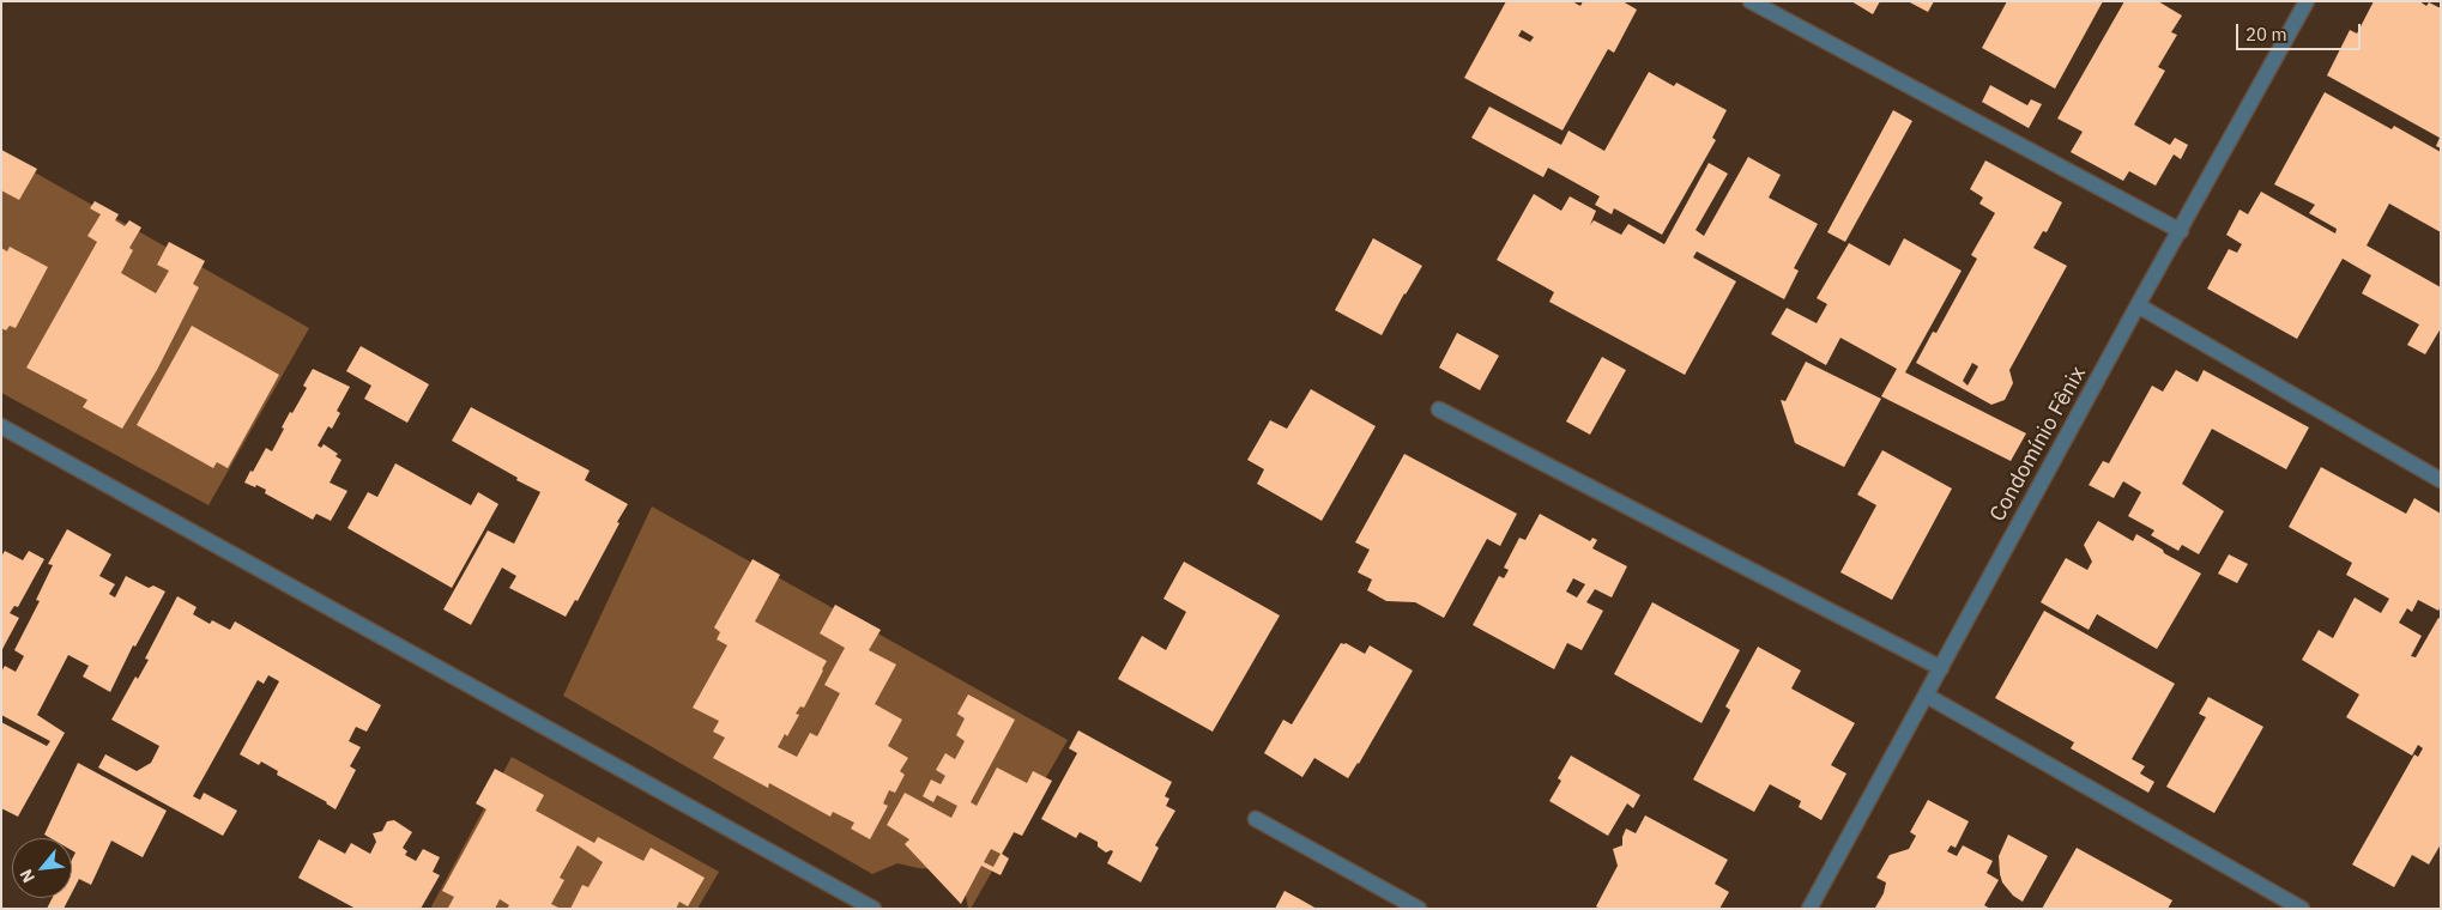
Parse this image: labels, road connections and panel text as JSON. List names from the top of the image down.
{
  "streets": {
    "street": ["Condomínio Fênix"]
  },
  "scale_bar": "20 m",
  "north": "bottom left"
}
